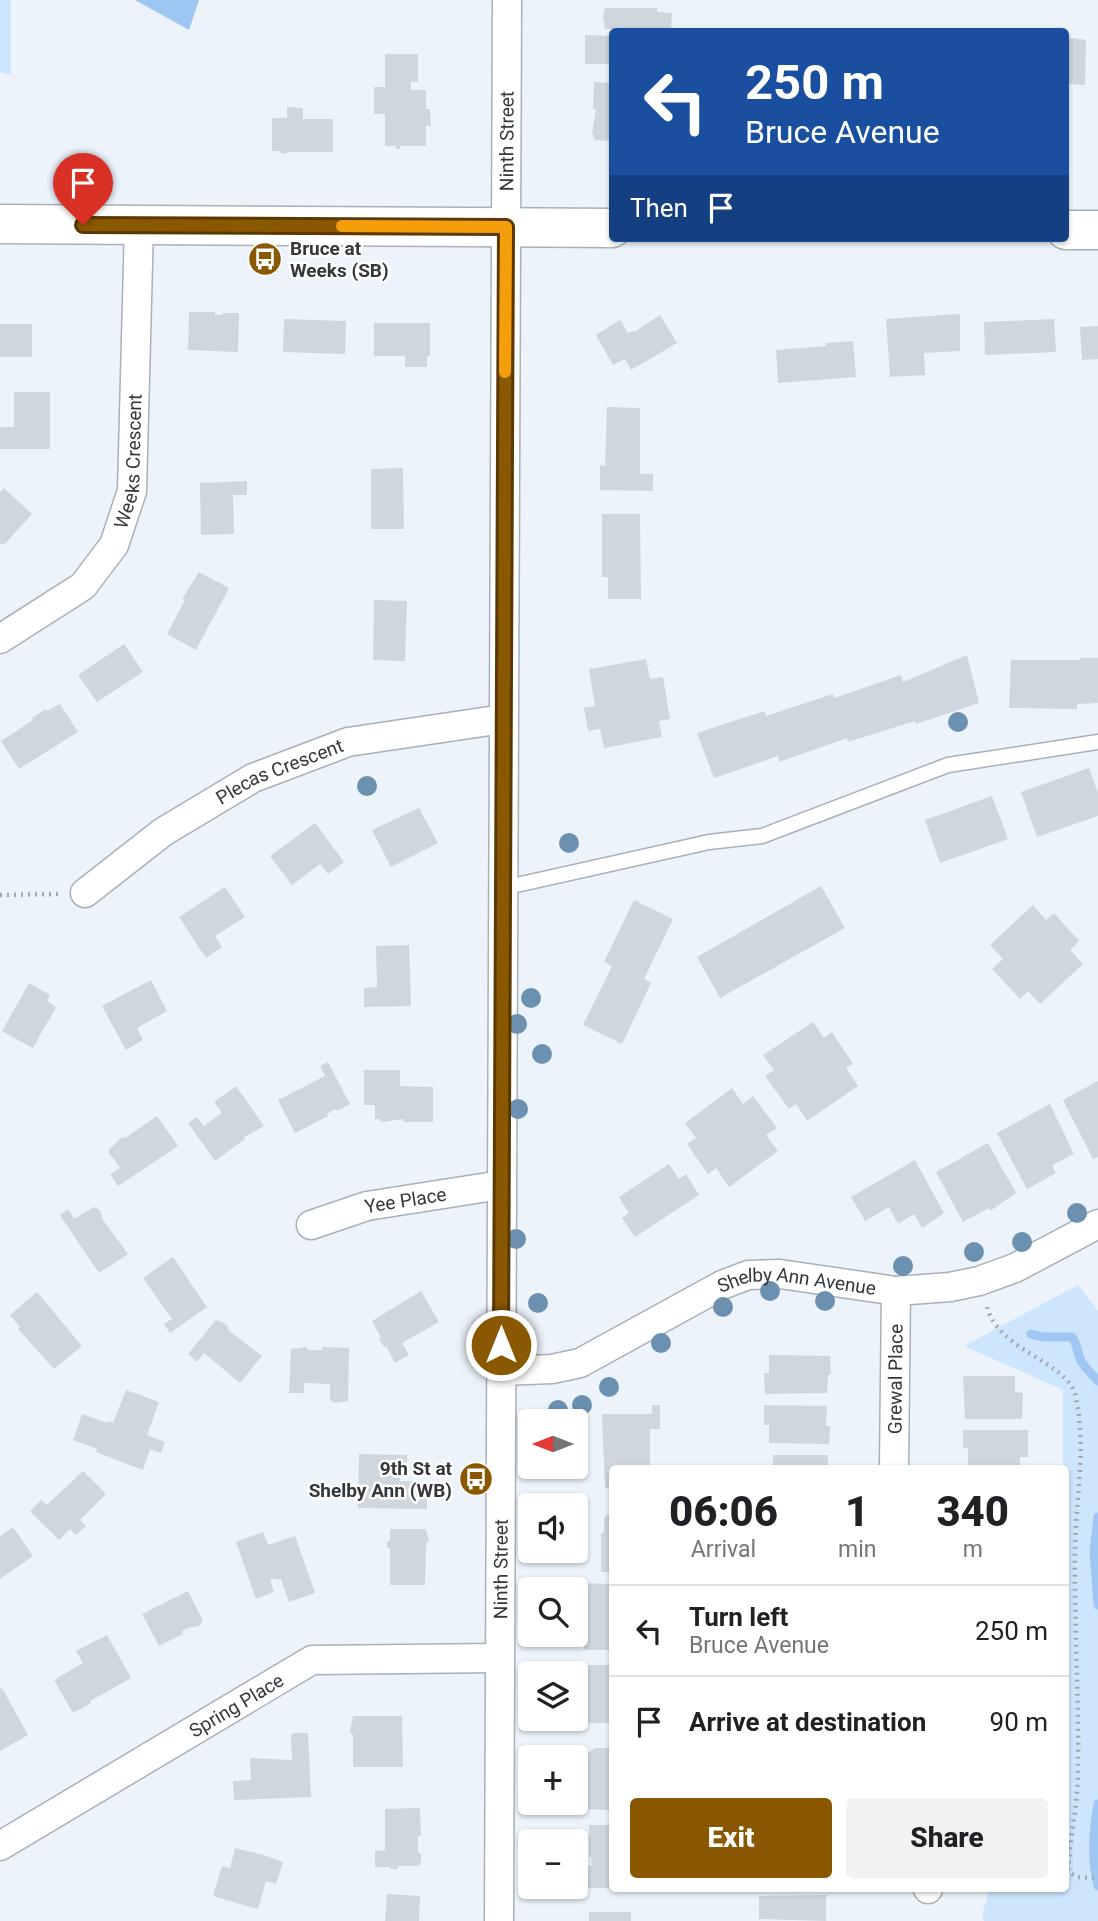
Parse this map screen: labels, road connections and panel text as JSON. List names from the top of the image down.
{
  "streets": {
    "street": [
      "Ninth Street",
      "Weeks Crescent",
      "Plecas Crescent",
      "Yee Place",
      "Shelby Ann Avenue",
      "Grewal Place",
      "Spring Place"
    ]
  },
  "crossings": [
    ["Ninth Street", "Plecas Crescent"],
    ["Ninth Street", "Yee Place"],
    ["Ninth Street", "Shelby Ann Avenue"],
    ["Ninth Street", "Spring Place"],
    ["Shelby Ann Avenue", "Grewal Place"]
  ],
  "places": {
    "bus stop": ["Bruce at Weeks (SB)", "9th St at Shelby Ann (WB)"]
  },
  "north": "left",
  "page": {
    "turn": ["250 m", "Bruce Avenue"],
    "then": "Then",
    "map_buttons": ["+", "−"],
    "eta": [
      "06:06",
      "Arrival",
      "1",
      "min",
      "340",
      "m"
    ],
    "list": [
      {
        "name": "Turn left",
        "note": "Bruce Avenue",
        "value": "250 m"
      },
      {
        "name": "Arrive at destination",
        "value": "90 m"
      }
    ],
    "buttons": ["Exit", "Share"]
  }
}
